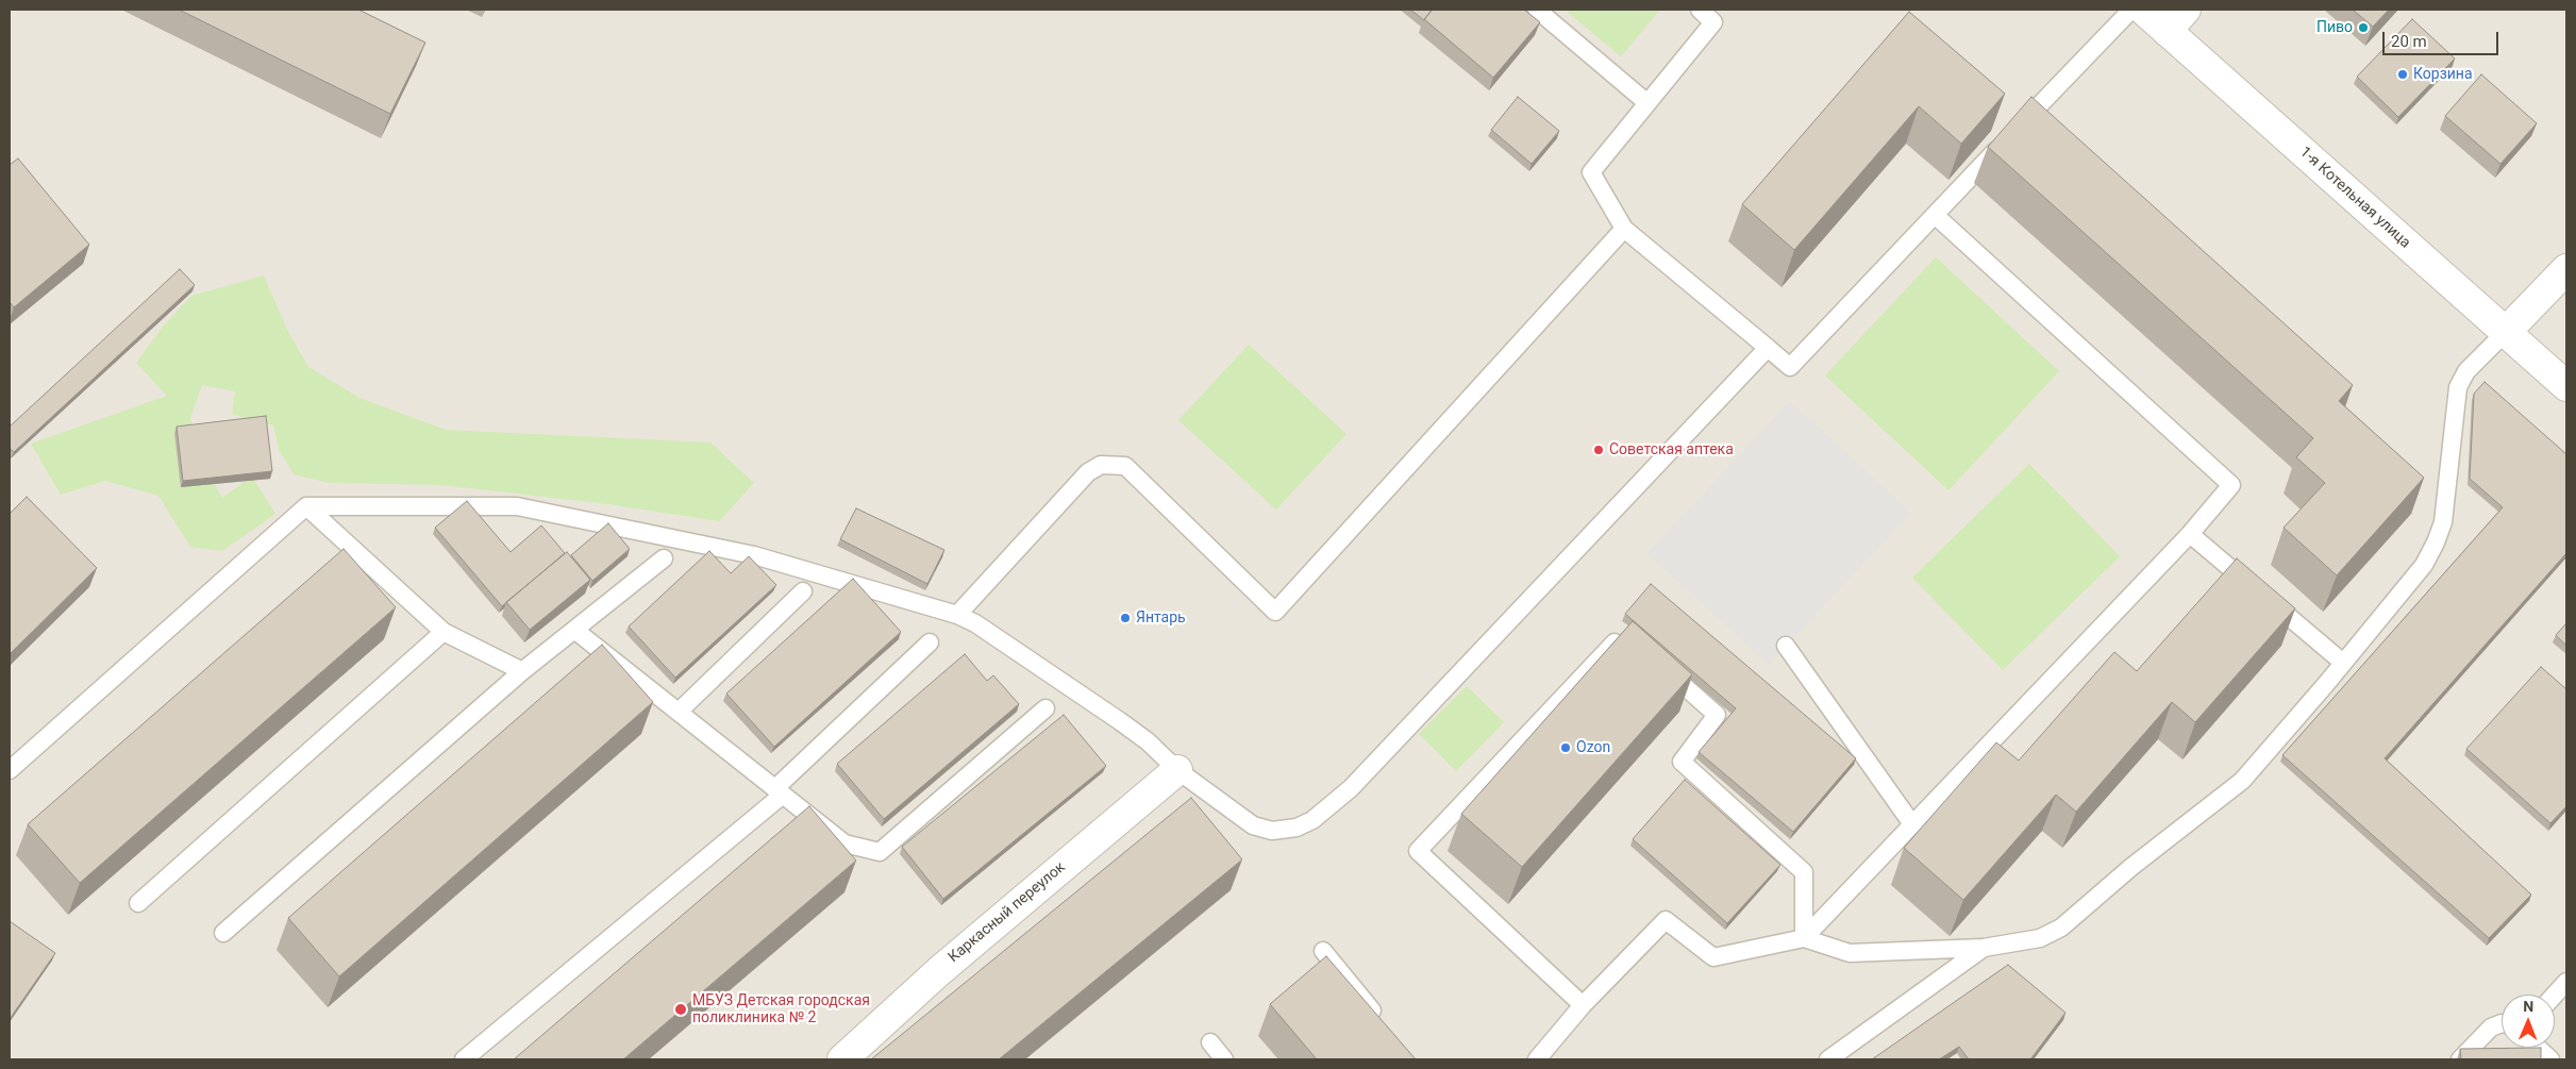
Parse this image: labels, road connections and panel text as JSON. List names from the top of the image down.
{
  "streets": {
    "street": ["1-я Котельная улица", "Каркасный переулок"]
  },
  "places": [
    "Пиво",
    "Корзина",
    "Советская аптека",
    "Янтарь",
    "Ozon",
    "МБУЗ Детская городская поликлиника № 2"
  ],
  "scale_bar": "20 m",
  "north": "top"
}
